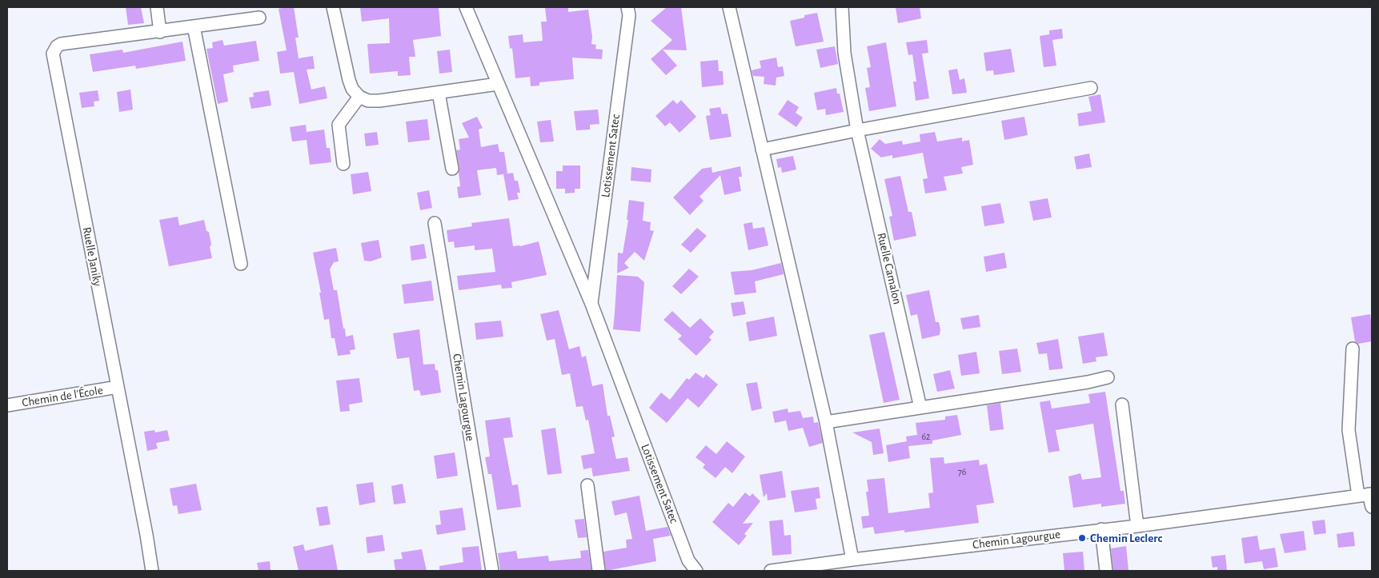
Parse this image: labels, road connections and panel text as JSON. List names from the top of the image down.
{
  "streets": {
    "street": [
      "Lotissement Satec",
      "Ruelle Janiky",
      "Ruelle Camalon",
      "Chemin de l'École",
      "Chemin Lagourgue"
    ]
  },
  "crossings": [
    ["Ruelle Janiky", "Chemin de l'École"]
  ],
  "places": ["Chemin Leclerc"],
  "house_numbers": ["62", "76"]
}
